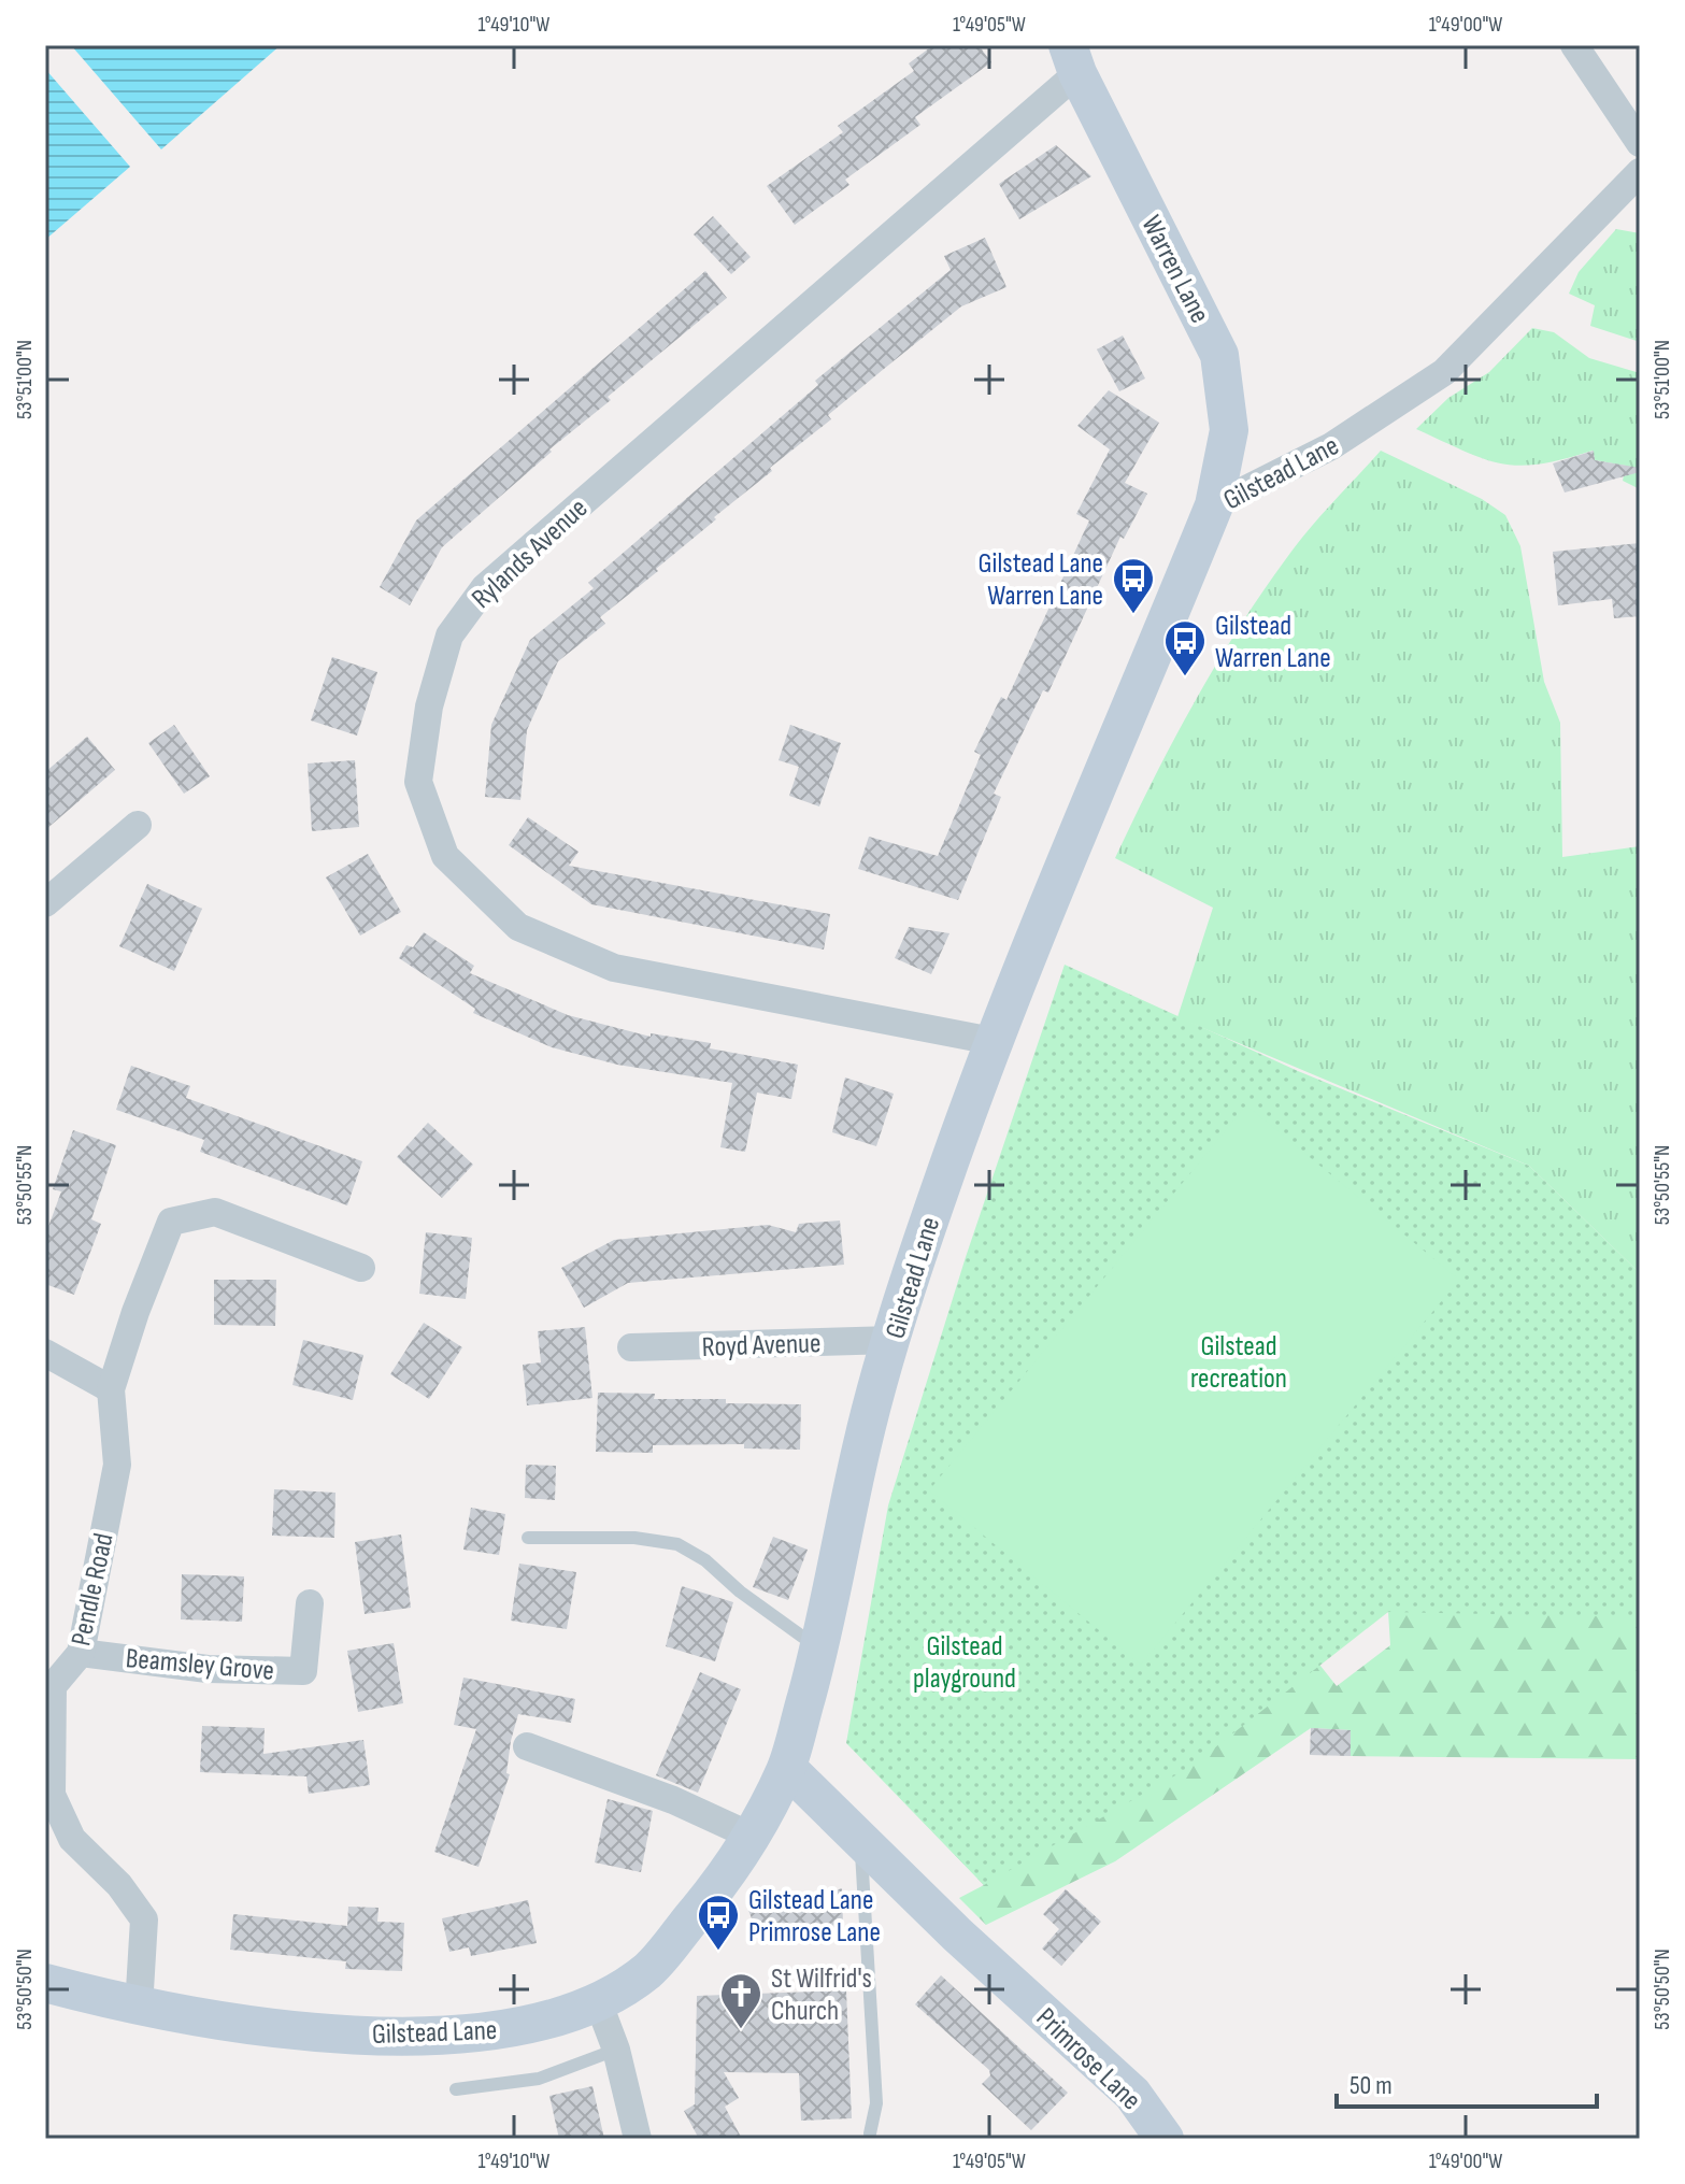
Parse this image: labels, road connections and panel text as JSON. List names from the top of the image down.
{
  "streets": {
    "street": [
      "Warren Lane",
      "Gilstead Lane",
      "Rylands Avenue",
      "Royd Avenue",
      "Pendle Road",
      "Beamsley Grove",
      "Primrose Lane"
    ]
  },
  "crossings": [
    ["Warren Lane", "Gilstead Lane"],
    ["Warren Lane", "Rylands Avenue"],
    ["Gilstead Lane", "Rylands Avenue"],
    ["Gilstead Lane", "Royd Avenue"],
    ["Gilstead Lane", "Pendle Road"],
    ["Gilstead Lane", "Primrose Lane"],
    ["Pendle Road", "Beamsley Grove"]
  ],
  "parks": ["Gilstead recreation", "Gilstead playground"],
  "places": {
    "bus stop": ["Gilstead Lane Warren Lane", "Gilstead Warren Lane", "Gilstead Lane Primrose Lane"],
    "church": ["St Wilfrid's Church"]
  },
  "scale_bar": "50 m",
  "coordinates": [
    "1°49'10\"W",
    "1°49'05\"W",
    "1°49'00\"W",
    "53°51'00\"N",
    "53°50'55\"N",
    "53°50'50\"N"
  ]
}
